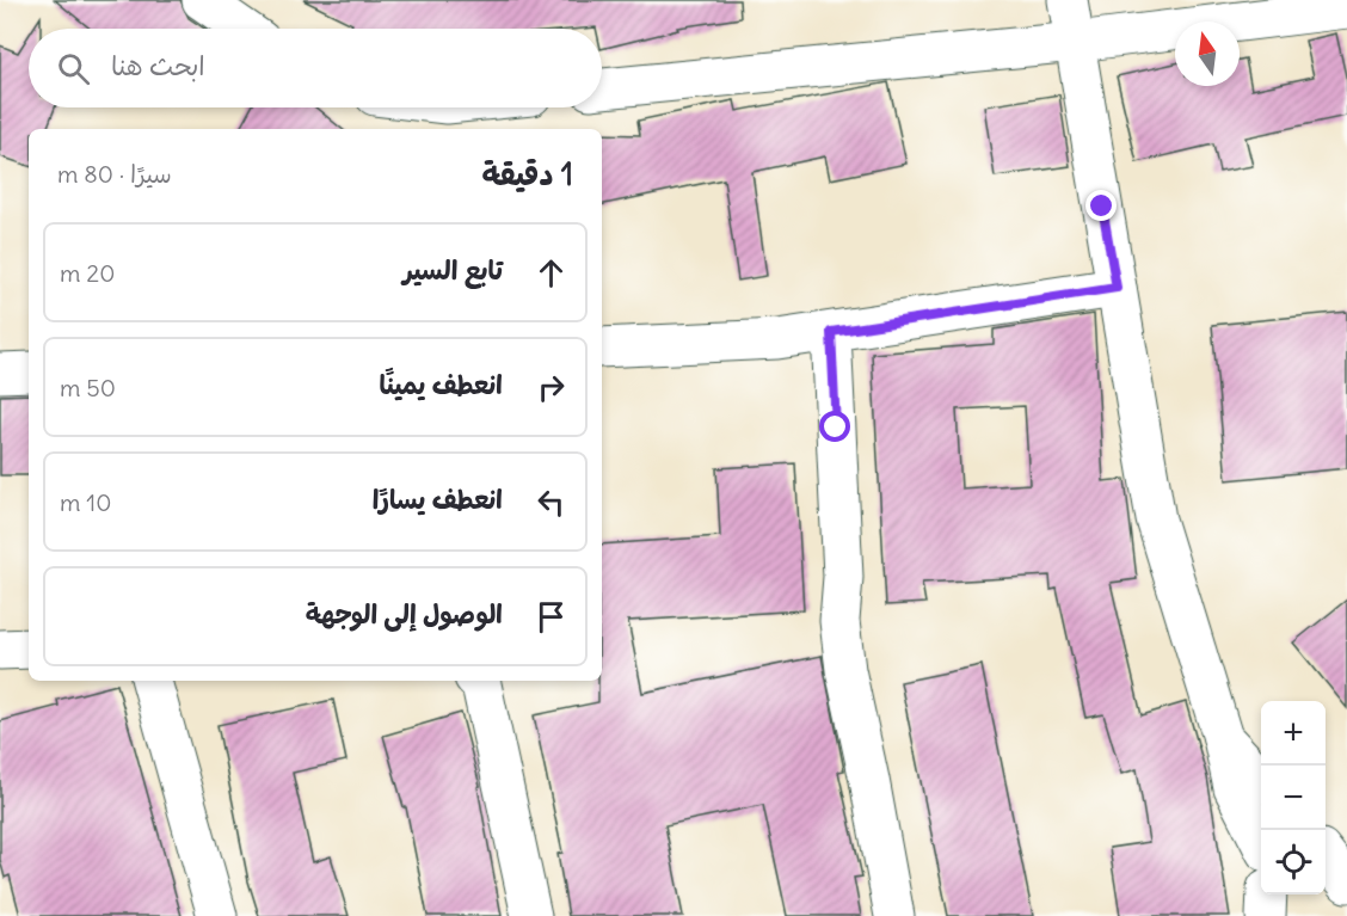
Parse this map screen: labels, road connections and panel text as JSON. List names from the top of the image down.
{
  "north": "top",
  "page": {
    "search": "ابحث هنا",
    "heading": ["1 دقيقة", "سيرًا · 80 m"],
    "list": [
      ["تابع السير", "20 m"],
      ["انعطف يمينًا", "50 m"],
      ["انعطف يسارًا", "10 m"],
      "الوصول إلى الوجهة"
    ],
    "map_buttons": ["+", "−"]
  }
}
